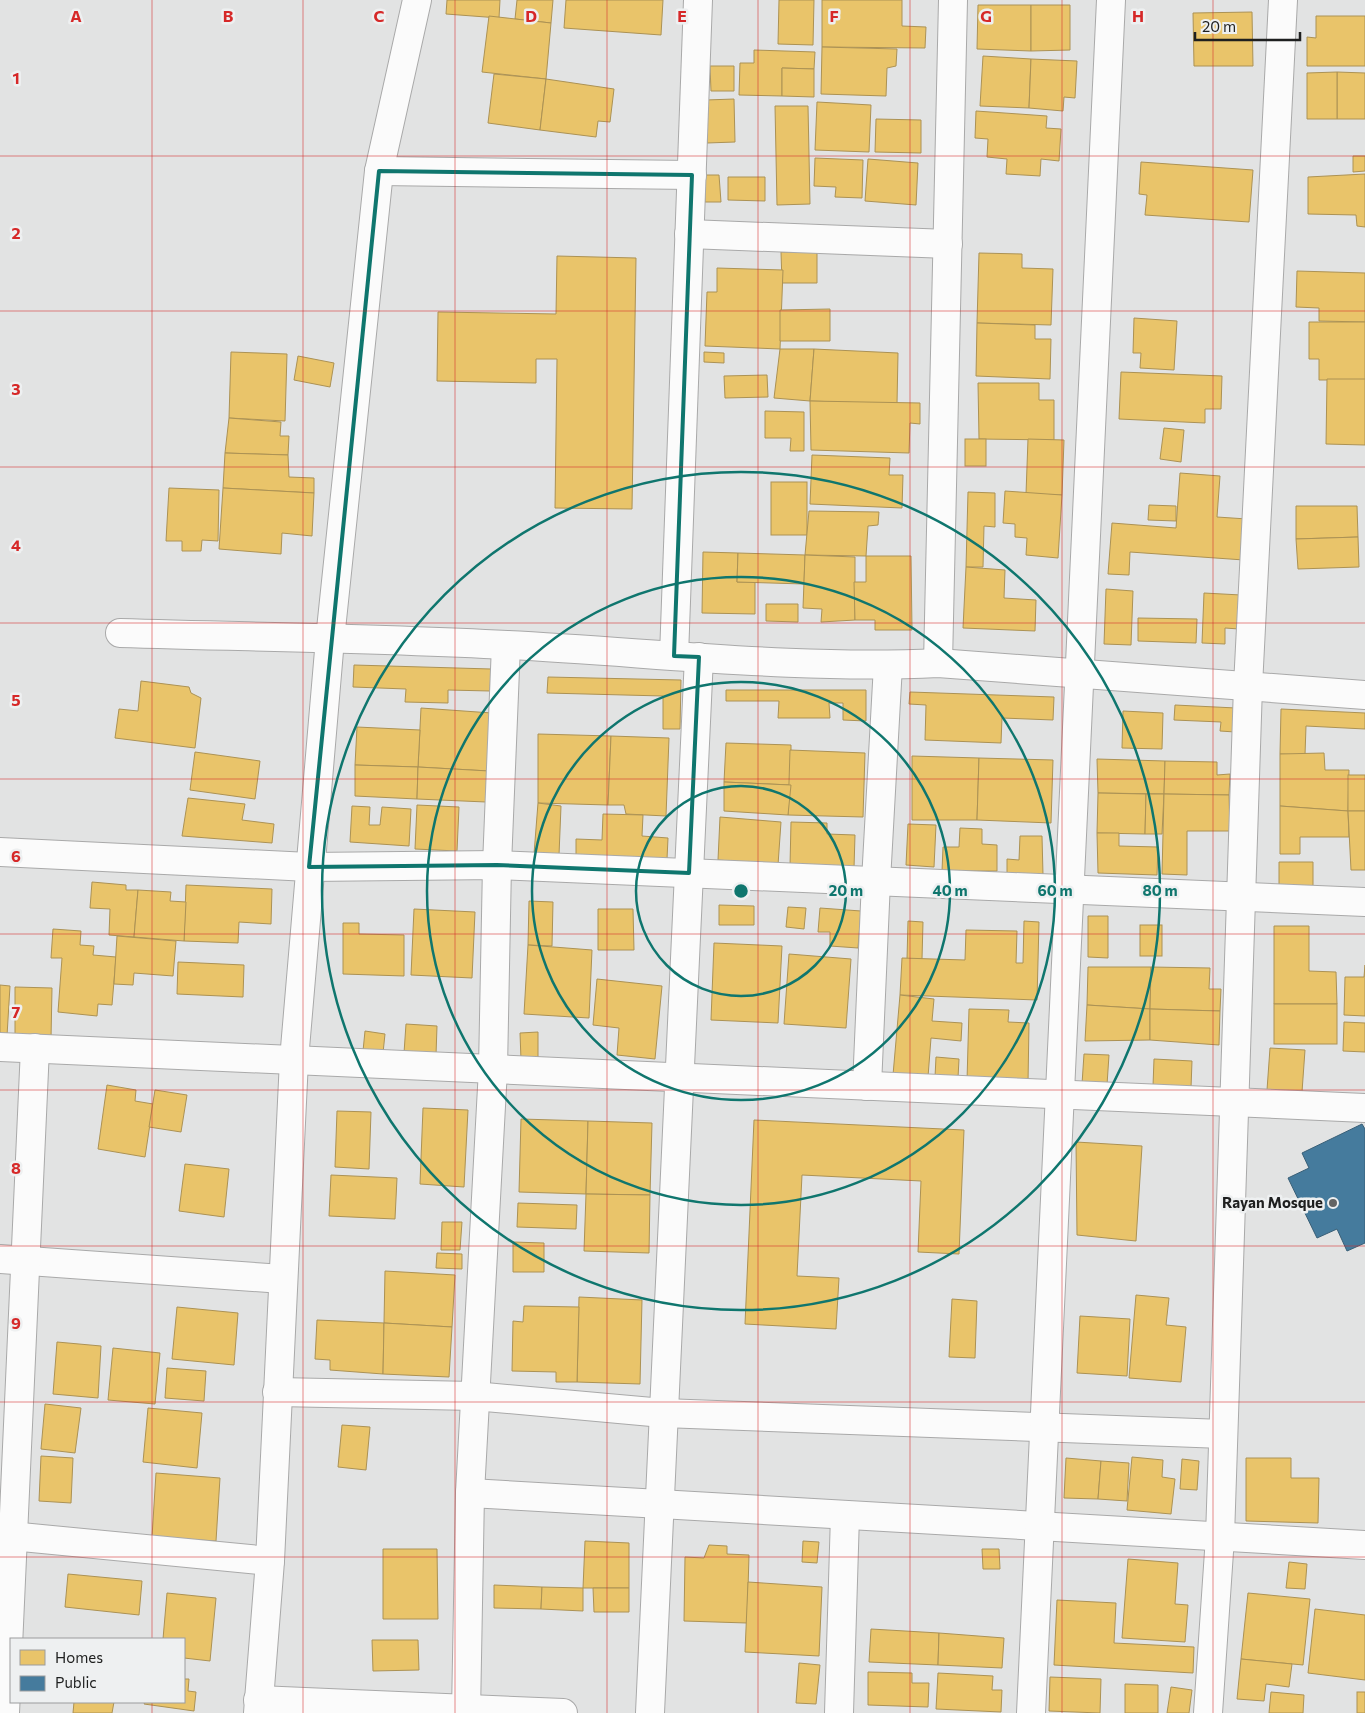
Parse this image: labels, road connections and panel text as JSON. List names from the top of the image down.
{
  "places": ["Rayan Mosque"],
  "legend": ["Homes", "Public"],
  "scale_bar": "20 m",
  "grid": {
    "columns": [
      "A",
      "B",
      "C",
      "D",
      "E",
      "F",
      "G",
      "H"
    ],
    "rows": [
      "1",
      "2",
      "3",
      "4",
      "5",
      "6",
      "7",
      "8",
      "9"
    ]
  },
  "rings": [
    "20 m",
    "40 m",
    "60 m",
    "80 m"
  ]
}
